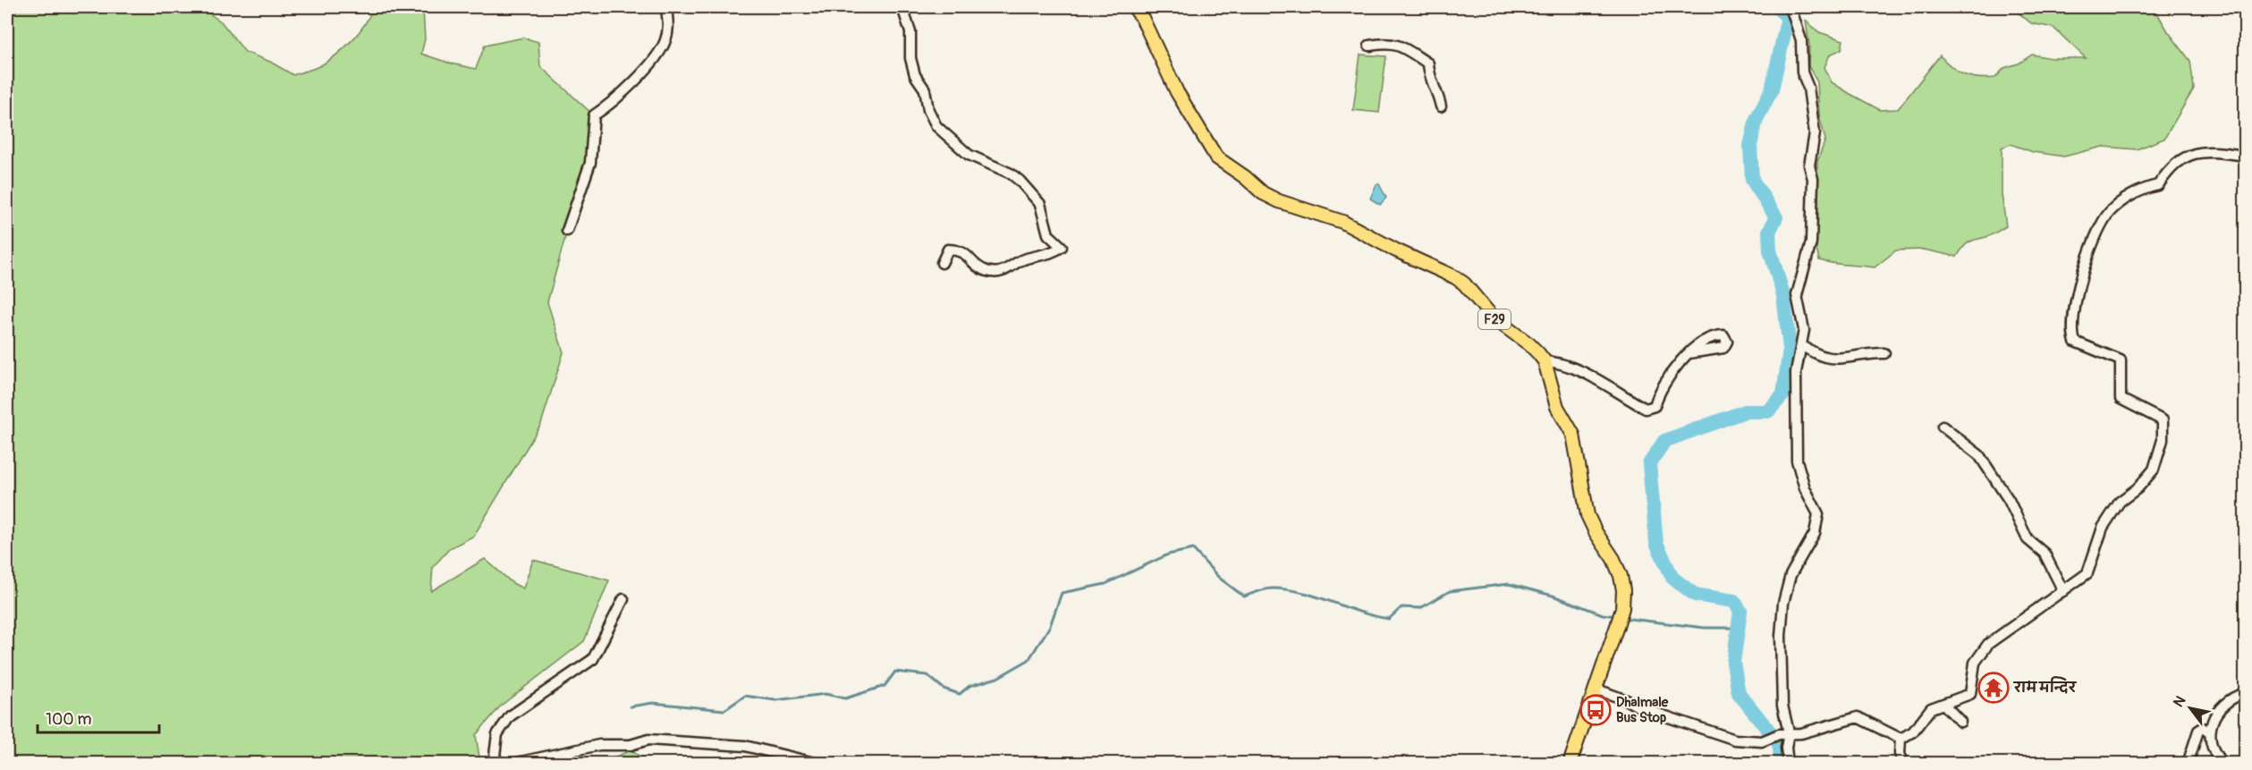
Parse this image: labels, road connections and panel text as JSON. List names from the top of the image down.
{
  "streets": {
    "main road": ["F29"]
  },
  "places": {
    "temple": ["राम मन्दिर"],
    "bus stop": ["Dhalmale Bus Stop"]
  },
  "scale_bar": "100 m",
  "north": "top left"
}
